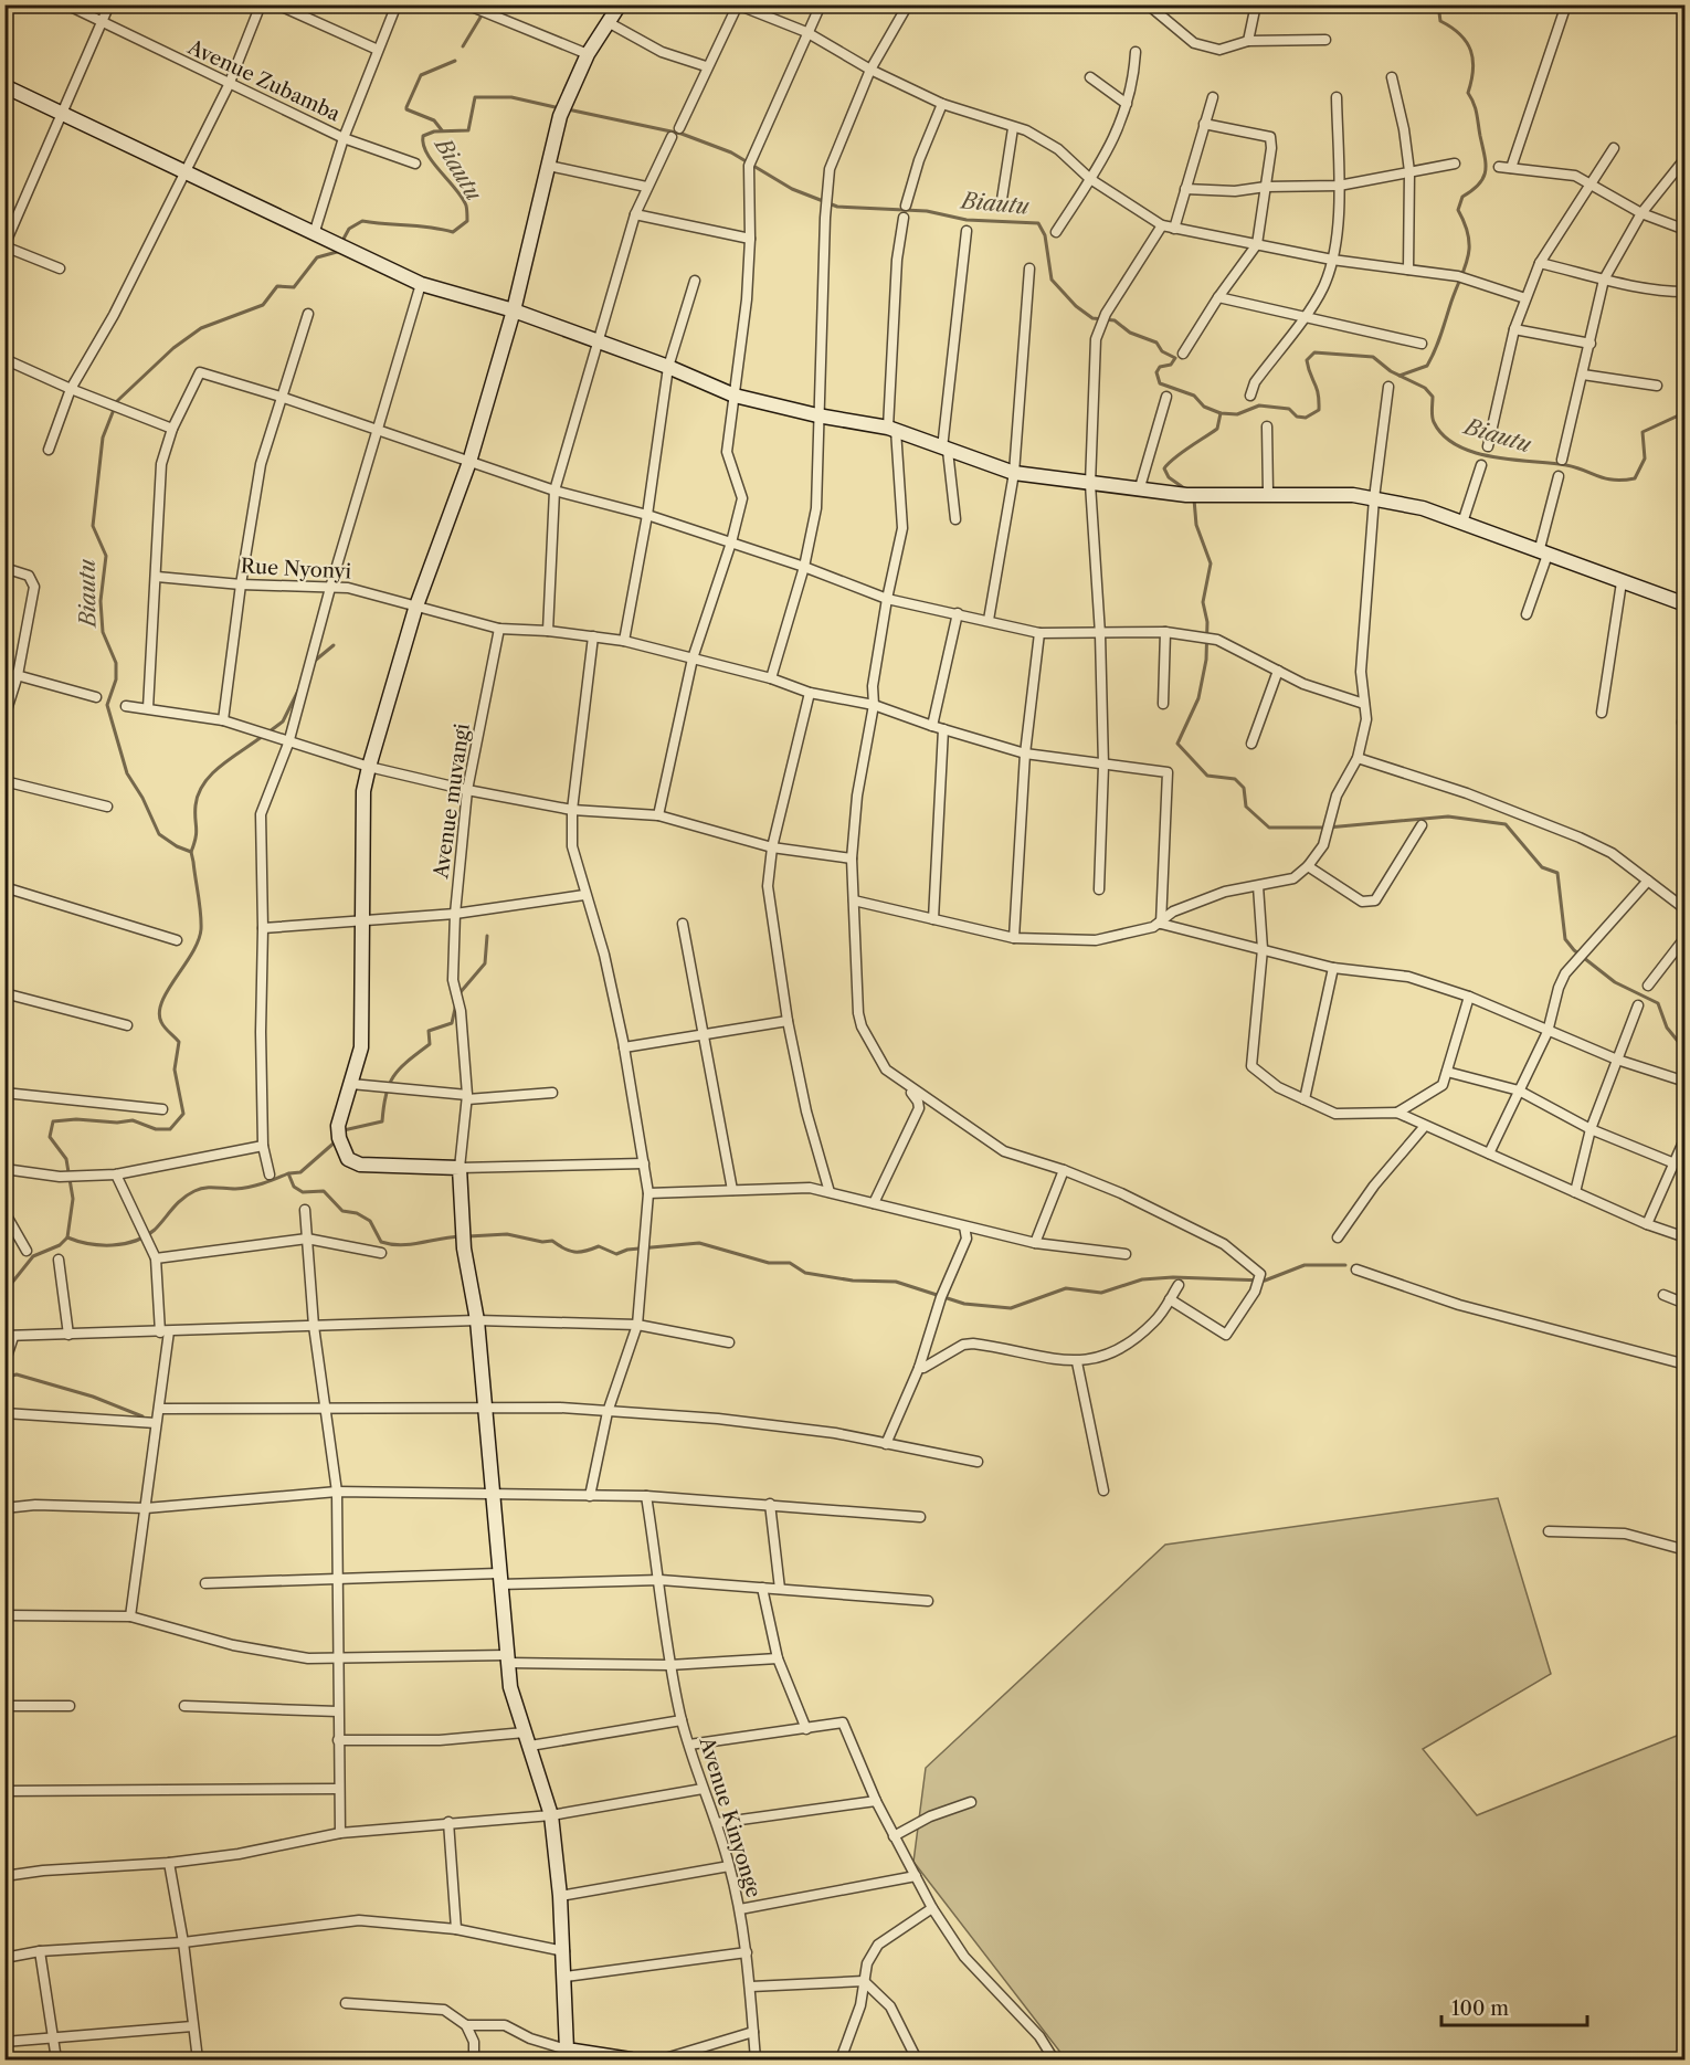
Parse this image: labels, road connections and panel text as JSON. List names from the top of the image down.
{
  "streets": {
    "street": [
      "Avenue Zubamba",
      "Rue Nyonyi",
      "Avenue muvangi",
      "Avenue Kinyonge"
    ]
  },
  "crossings": [
    ["Rue Nyonyi", "Avenue muvangi"]
  ],
  "water": ["Biautu"],
  "scale_bar": "100 m"
}
